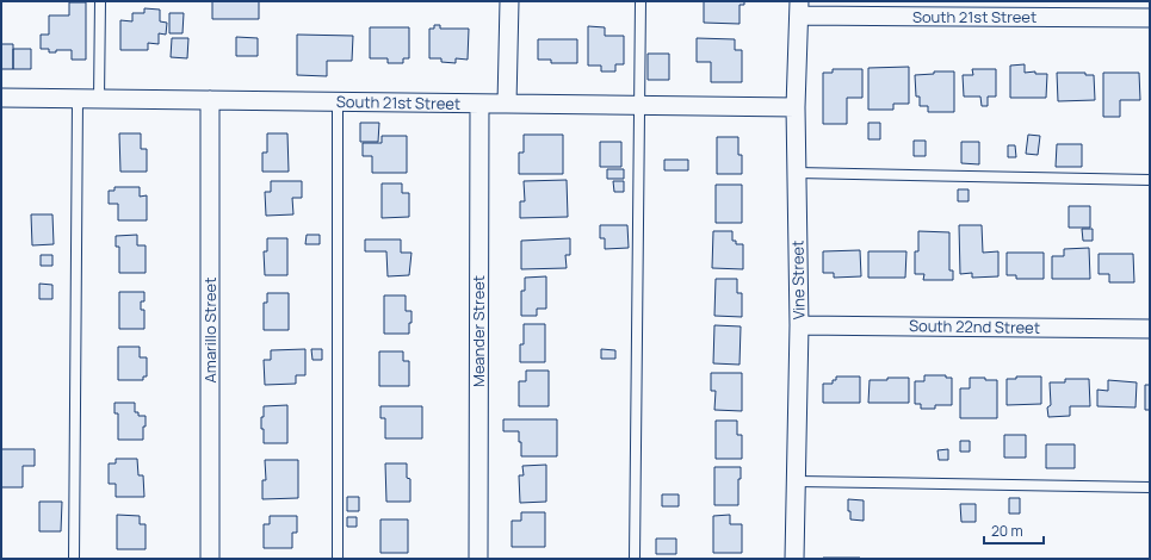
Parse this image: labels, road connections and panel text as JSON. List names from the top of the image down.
{
  "streets": {
    "street": [
      "South 21st Street",
      "Vine Street",
      "South 22nd Street",
      "Amarillo Street",
      "Meander Street"
    ]
  },
  "crossings": [
    ["South 21st Street", "Vine Street"],
    ["South 21st Street", "Amarillo Street"],
    ["South 21st Street", "Meander Street"],
    ["Vine Street", "South 22nd Street"]
  ],
  "scale_bar": "20 m"
}
